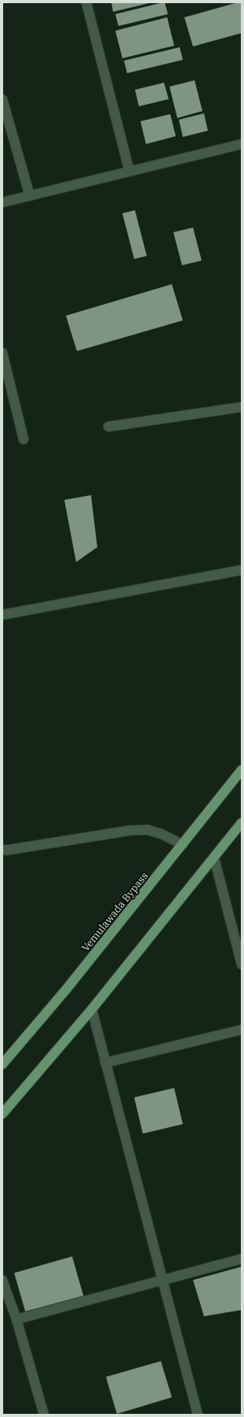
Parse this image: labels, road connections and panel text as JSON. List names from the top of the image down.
{
  "streets": {
    "main road": ["Vemulawada Bypass"]
  }
}
